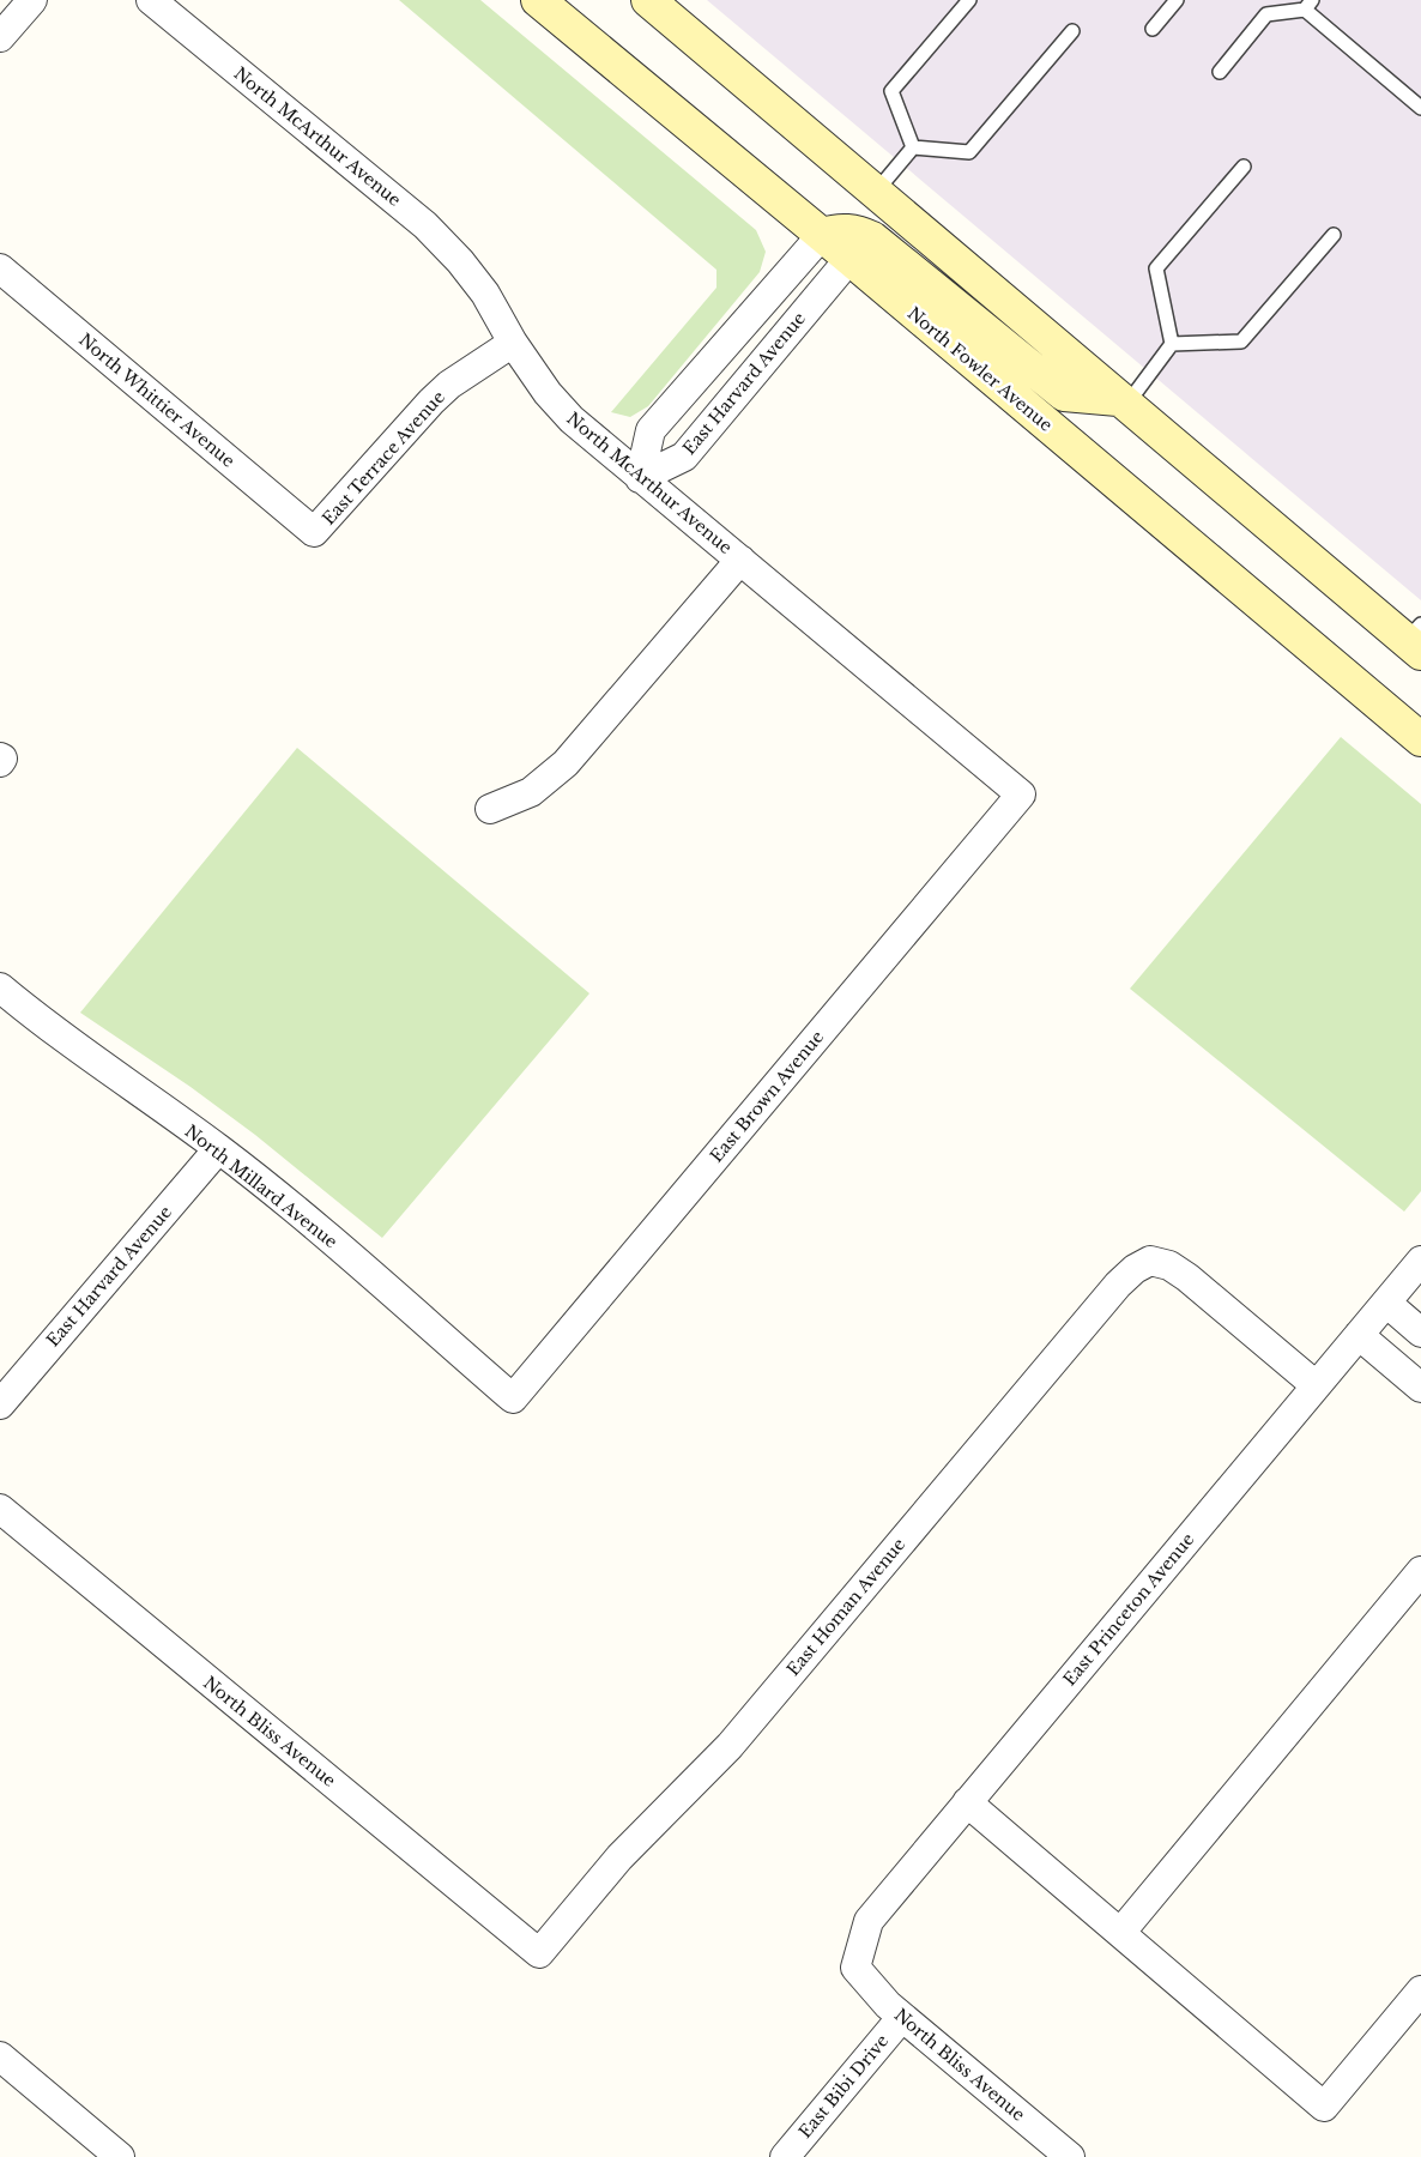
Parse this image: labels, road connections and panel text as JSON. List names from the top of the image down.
{
  "streets": {
    "main road": ["North Fowler Avenue"],
    "street": [
      "North McArthur Avenue",
      "East Harvard Avenue",
      "North Whittier Avenue",
      "East Terrace Avenue",
      "East Brown Avenue",
      "North Millard Avenue",
      "East Homan Avenue",
      "East Princeton Avenue",
      "North Bliss Avenue",
      "East Bibi Drive"
    ]
  },
  "crossings": [
    ["North McArthur Avenue", "East Harvard Avenue"],
    ["North McArthur Avenue", "East Terrace Avenue"],
    ["North McArthur Avenue", "East Brown Avenue"],
    ["North Fowler Avenue", "East Harvard Avenue"],
    ["East Harvard Avenue", "North Millard Avenue"],
    ["North Whittier Avenue", "East Terrace Avenue"],
    ["East Brown Avenue", "North Millard Avenue"],
    ["East Homan Avenue", "East Princeton Avenue"],
    ["East Homan Avenue", "North Bliss Avenue"],
    ["East Princeton Avenue", "North Bliss Avenue"],
    ["North Bliss Avenue", "East Bibi Drive"]
  ]
}
